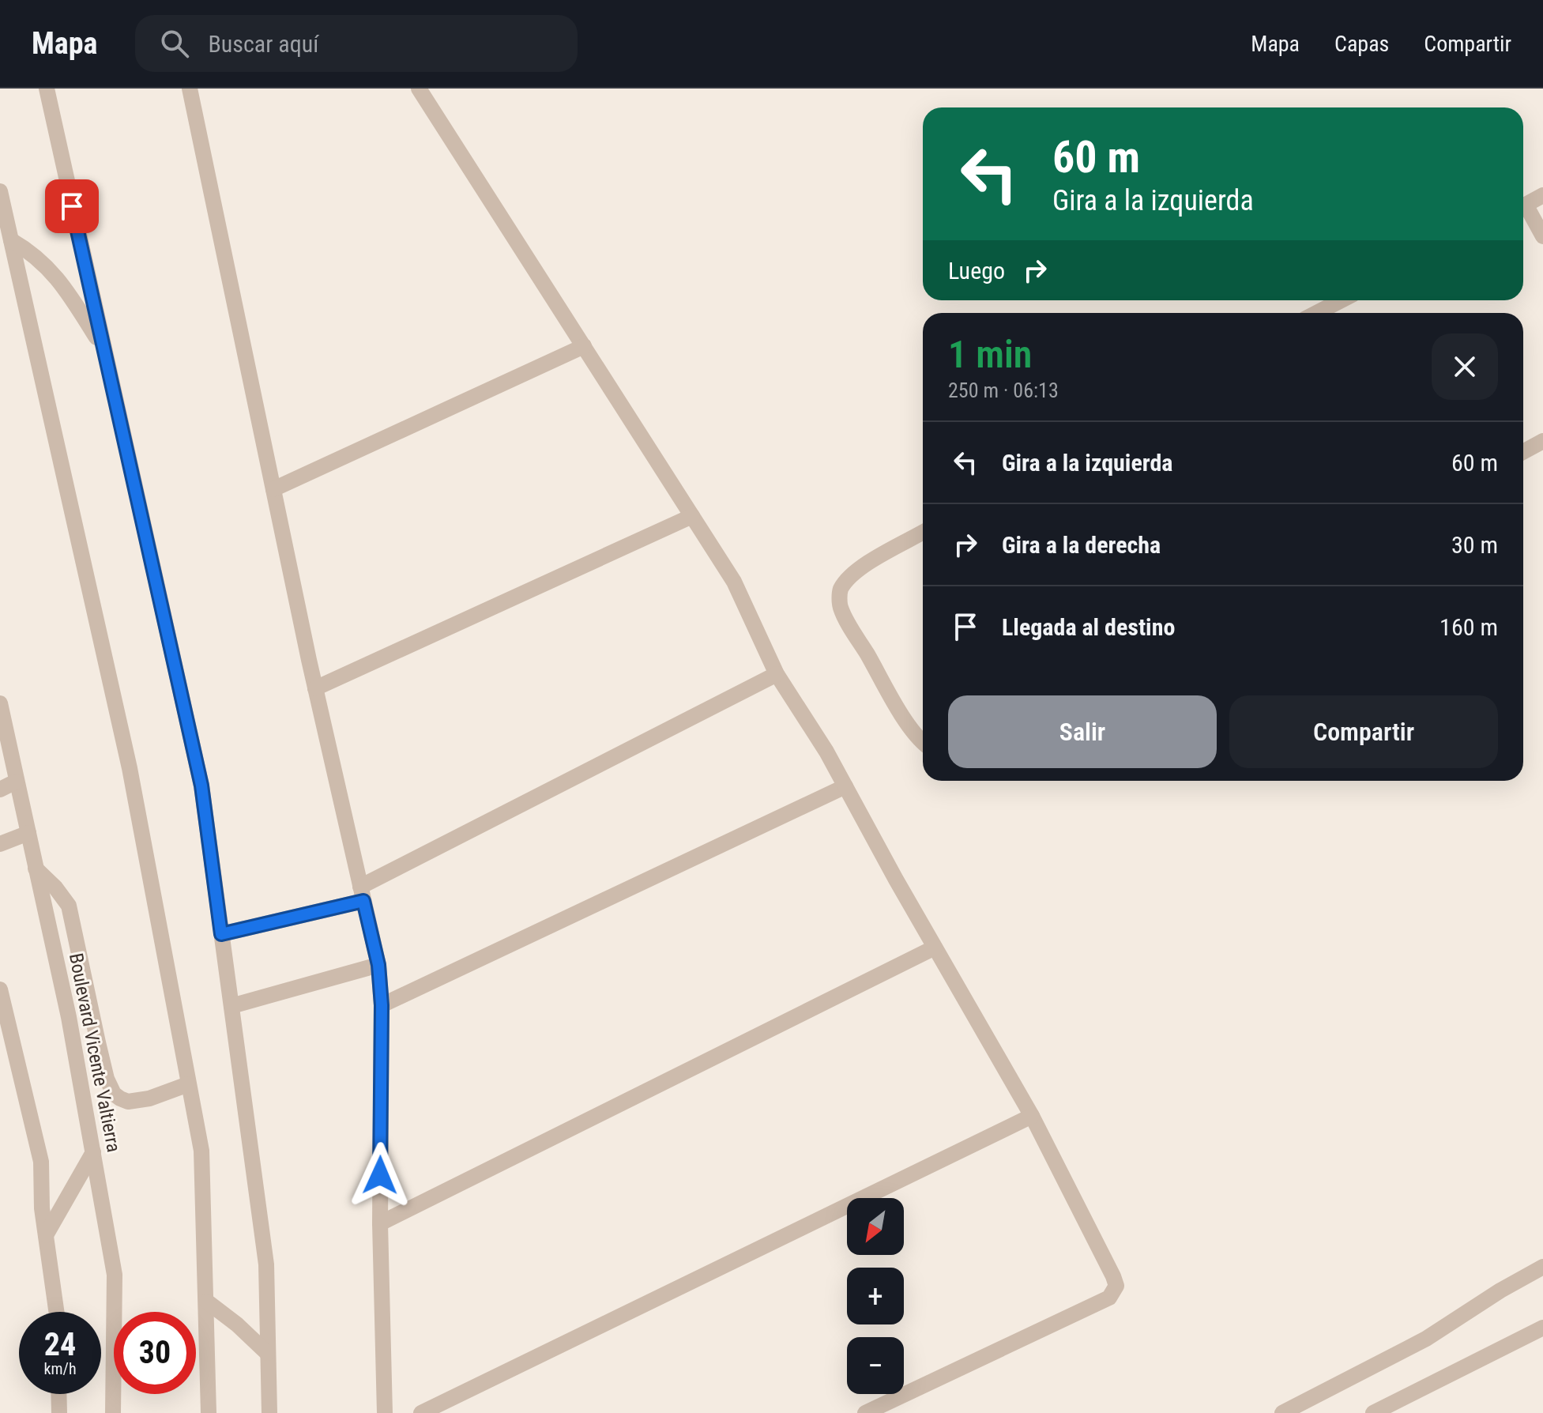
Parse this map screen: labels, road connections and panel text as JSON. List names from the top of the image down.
{
  "streets": {
    "street": ["Boulevard Vicente Valtierra"]
  },
  "north": "bottom left",
  "page": {
    "header": "Mapa",
    "search": "Buscar aquí",
    "nav": ["Mapa", "Capas", "Compartir"],
    "turn": ["60 m", "Gira a la izquierda"],
    "then": "Luego",
    "heading": ["1 min", "250 m · 06:13"],
    "list": [
      {
        "name": "Gira a la izquierda",
        "value": "60 m"
      },
      {
        "name": "Gira a la derecha",
        "value": "30 m"
      },
      {
        "name": "Llegada al destino",
        "value": "160 m"
      }
    ],
    "buttons": ["Salir", "Compartir"],
    "map_buttons": ["+", "−"],
    "speed": "24 km/h",
    "limit": "30"
  }
}
